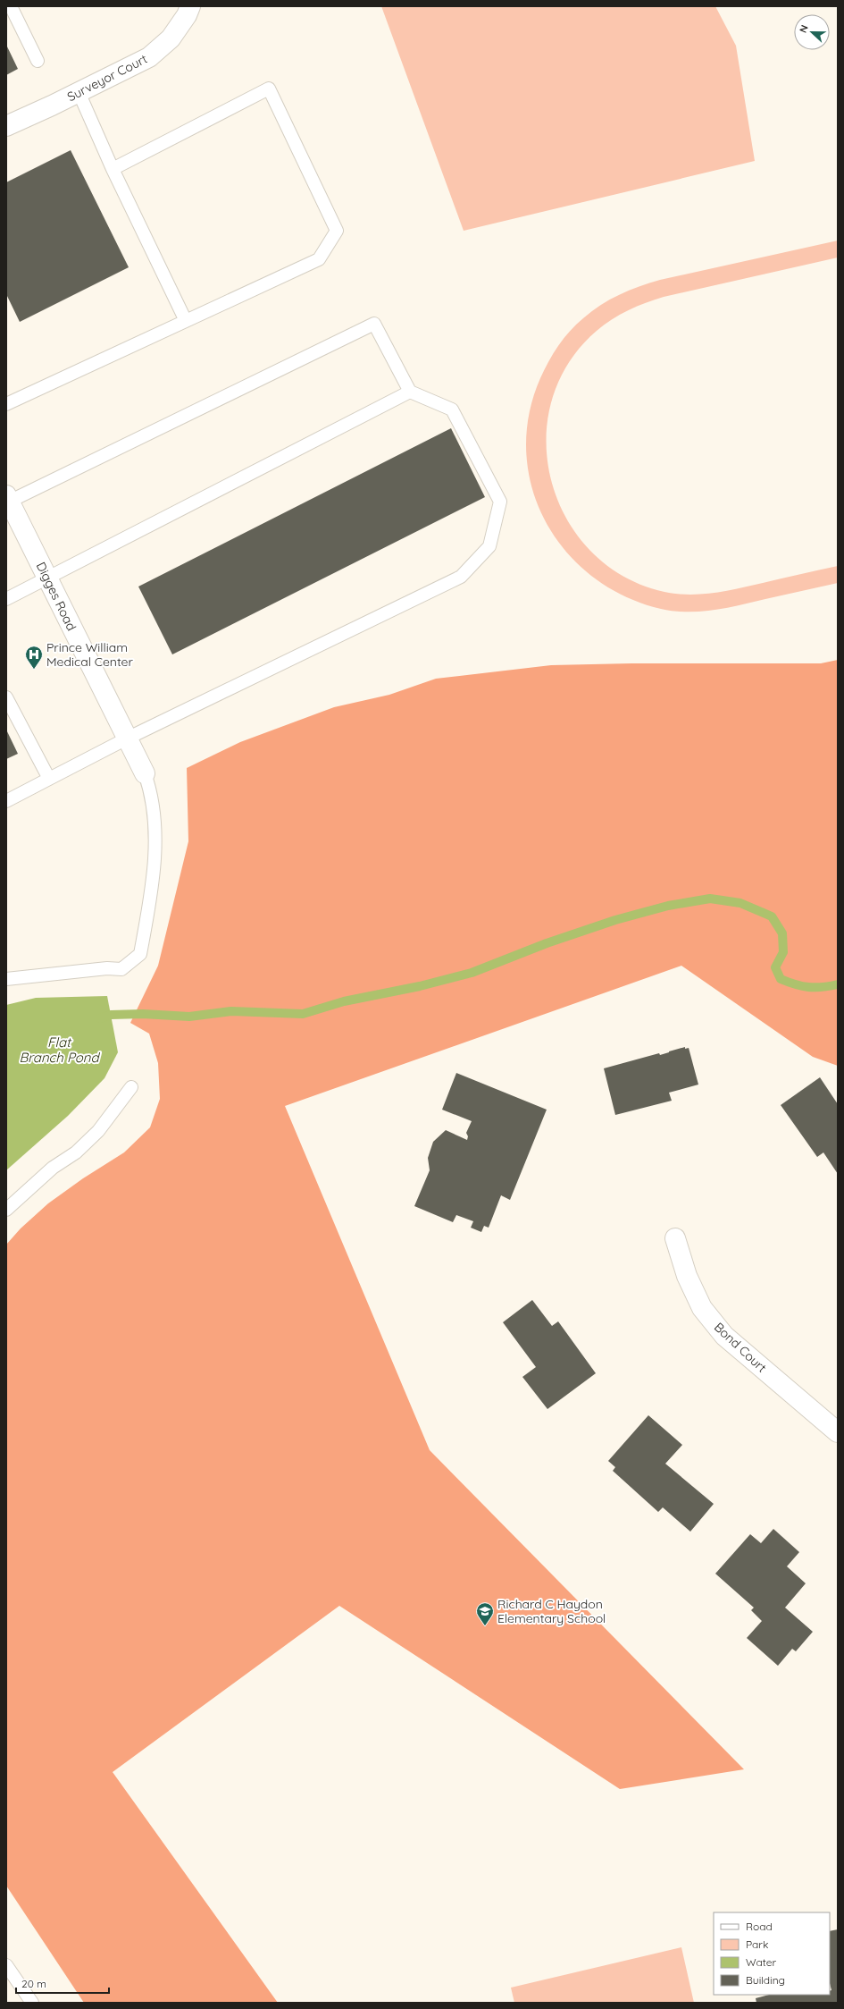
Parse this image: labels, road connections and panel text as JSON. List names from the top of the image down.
{
  "streets": {
    "street": ["Surveyor Court", "Digges Road", "Bond Court"]
  },
  "water": ["Flat Branch Pond"],
  "places": {
    "hospital": ["Prince William Medical Center"],
    "school or university": ["Richard C Haydon Elementary School"]
  },
  "legend": [
    "Road",
    "Park",
    "Water",
    "Building"
  ],
  "scale_bar": "20 m",
  "north": "left"
}
